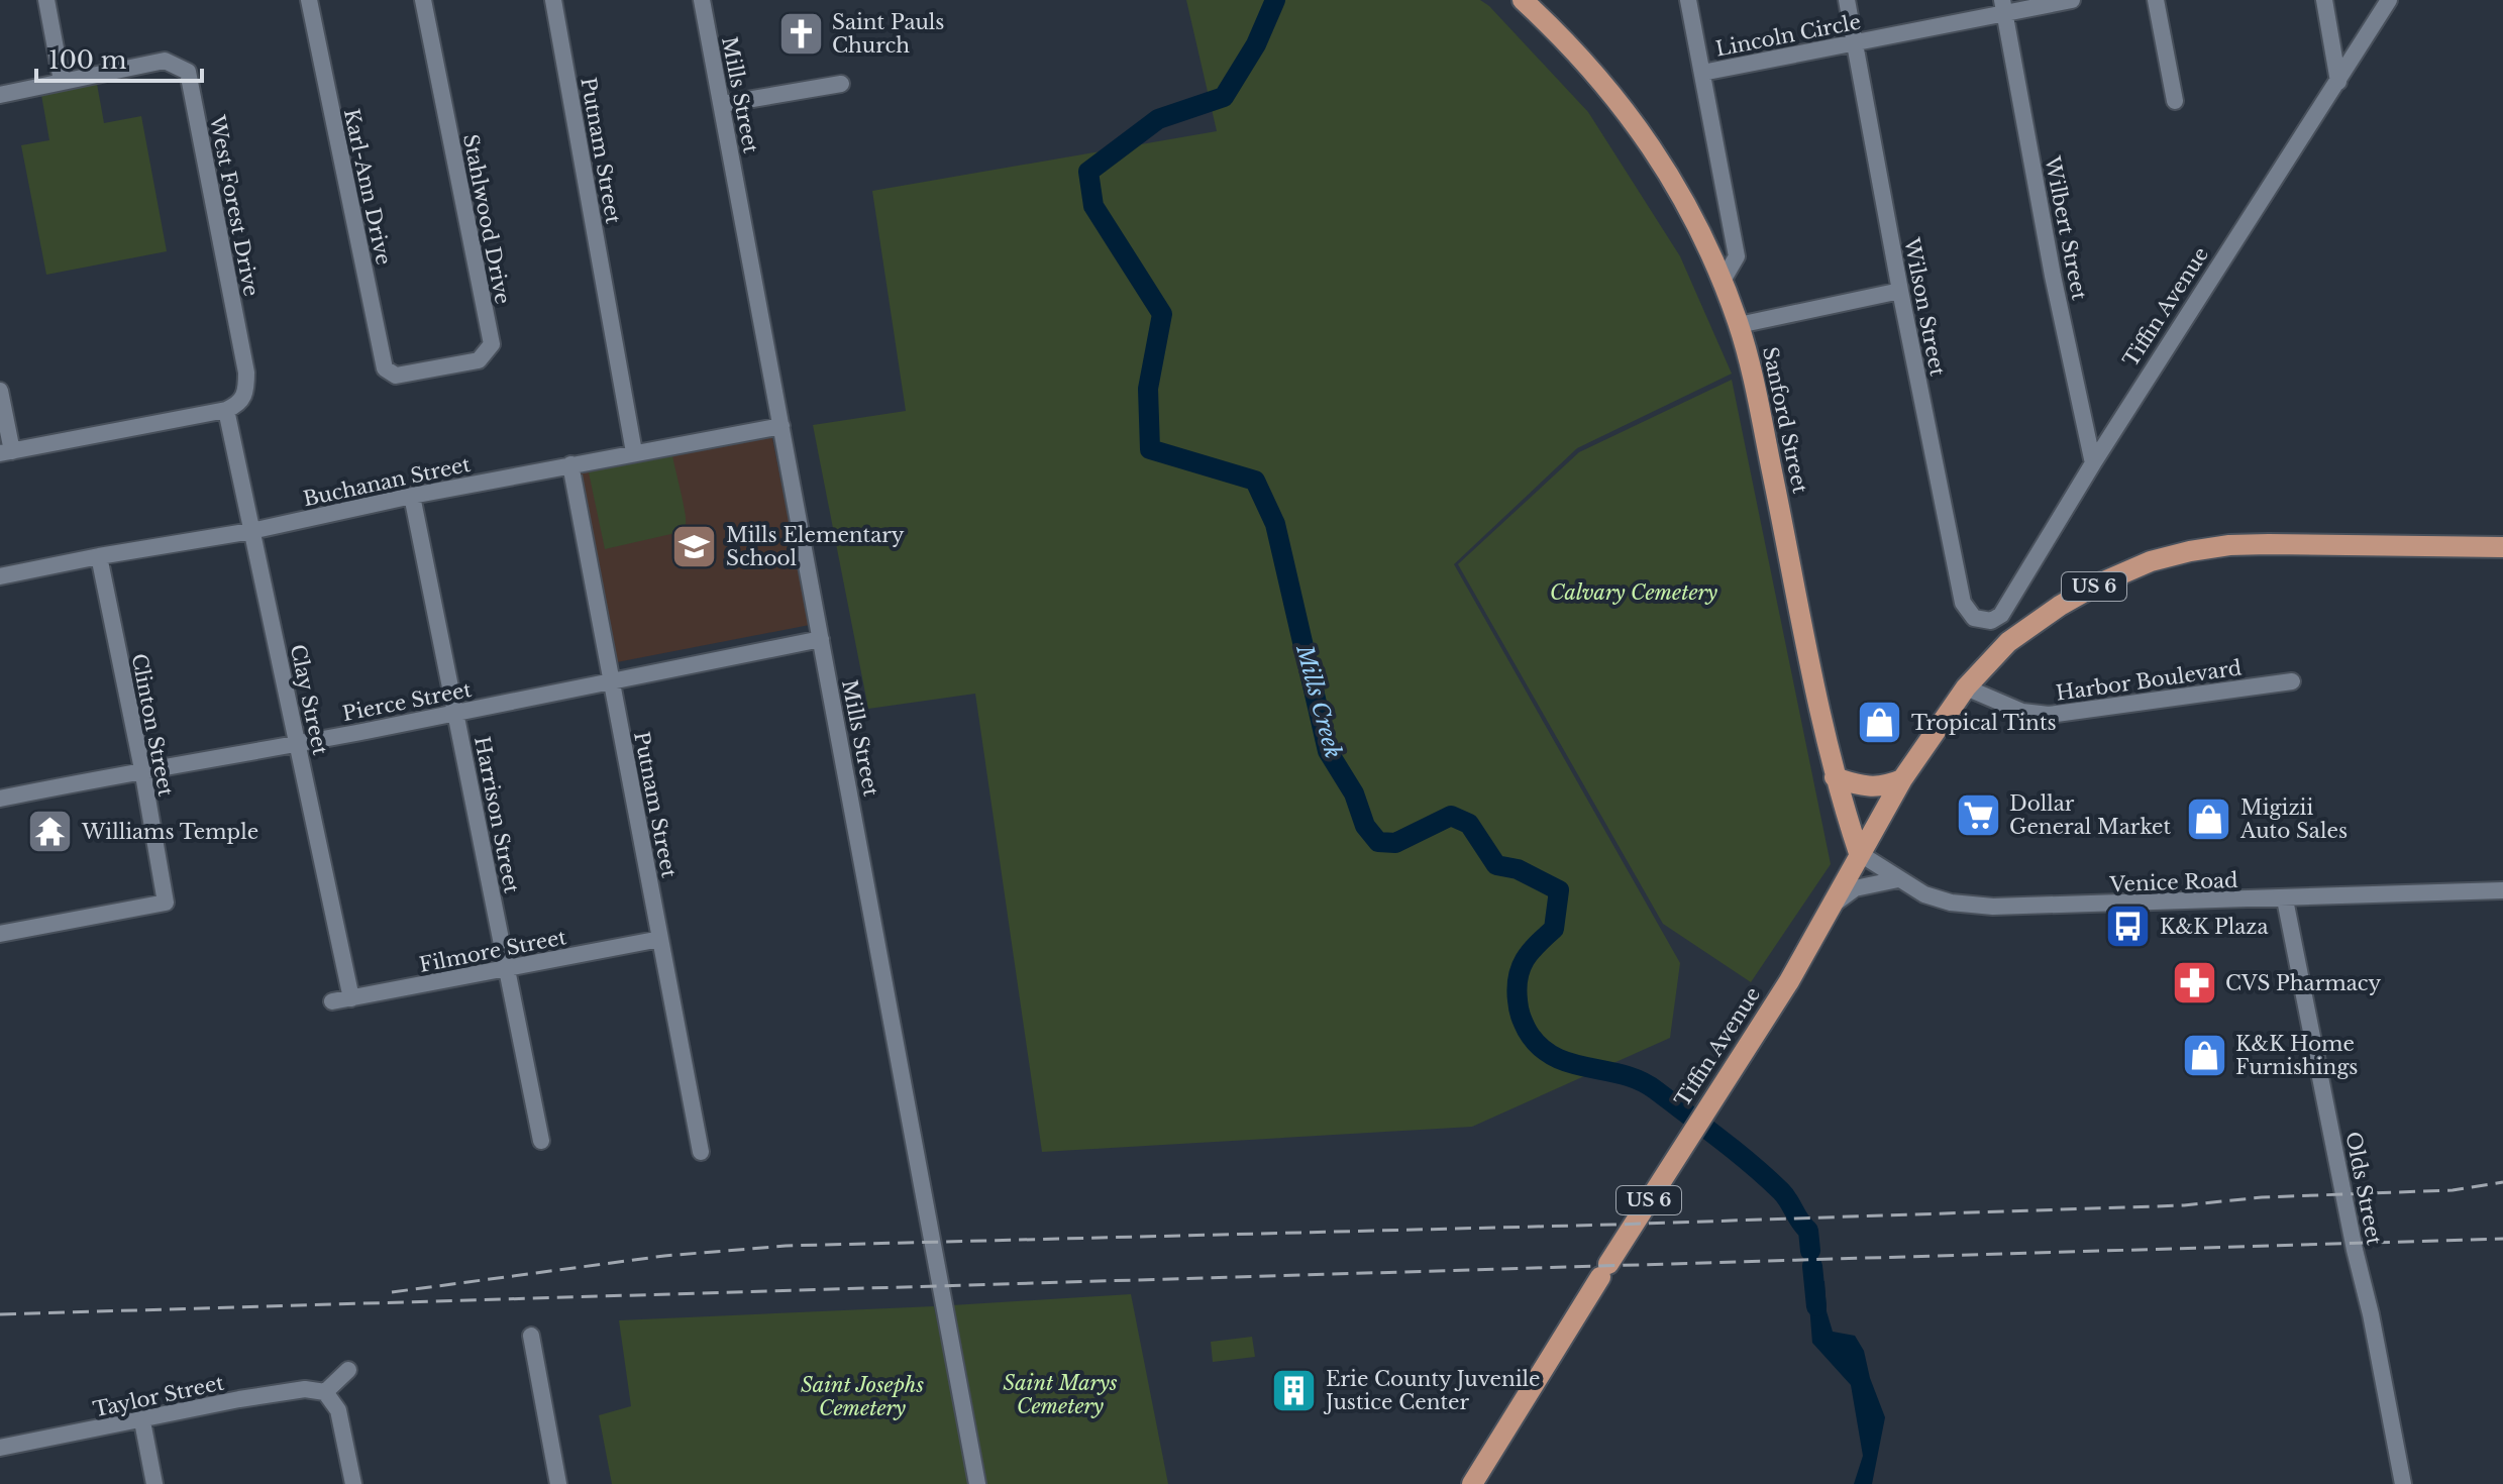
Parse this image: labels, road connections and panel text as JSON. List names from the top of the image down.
{
  "streets": {
    "main road": ["Tiffin Avenue", "Sanford Street", "US 6"],
    "street": [
      "Lincoln Circle",
      "Mills Street",
      "Putnam Street",
      "Karl-Ann Drive",
      "West Forest Drive",
      "Stahlwood Drive",
      "Wilbert Street",
      "Wilson Street",
      "Buchanan Street",
      "Harbor Boulevard",
      "Clay Street",
      "Pierce Street",
      "Clinton Street",
      "Harrison Street",
      "Venice Road",
      "Filmore Street",
      "Olds Street",
      "Taylor Street"
    ]
  },
  "crossings": [
    ["Lincoln Circle", "Wilbert Street"],
    ["Lincoln Circle", "Wilson Street"],
    ["Mills Street", "Buchanan Street"],
    ["Mills Street", "Pierce Street"],
    ["Putnam Street", "Buchanan Street"],
    ["Putnam Street", "Pierce Street"],
    ["Putnam Street", "Filmore Street"],
    ["Karl-Ann Drive", "Stahlwood Drive"],
    ["West Forest Drive", "Clay Street"],
    ["Wilbert Street", "Tiffin Avenue"],
    ["Wilson Street", "Tiffin Avenue"],
    ["Tiffin Avenue", "Sanford Street"],
    ["Tiffin Avenue", "US 6"],
    ["Tiffin Avenue", "Venice Road"],
    ["Sanford Street", "US 6"],
    ["Sanford Street", "Venice Road"],
    ["Buchanan Street", "Clay Street"],
    ["Buchanan Street", "Clinton Street"],
    ["Buchanan Street", "Harrison Street"],
    ["US 6", "Harbor Boulevard"],
    ["US 6", "Venice Road"],
    ["Clay Street", "Pierce Street"],
    ["Clay Street", "Filmore Street"],
    ["Pierce Street", "Clinton Street"],
    ["Pierce Street", "Harrison Street"],
    ["Harrison Street", "Filmore Street"],
    ["Venice Road", "Olds Street"]
  ],
  "water": ["Mills Creek"],
  "parks": ["Calvary Cemetery", "Saint Marys Cemetery", "Saint Josephs Cemetery"],
  "places": {
    "church": ["Saint Pauls Church"],
    "school or university": ["Mills Elementary School"],
    "shop": ["Tropical Tints", "Migizii Auto Sales", "K&K Home Furnishings"],
    "supermarket": ["Dollar General Market"],
    "temple": ["Williams Temple"],
    "bus stop": ["K&K Plaza"],
    "pharmacy": ["CVS Pharmacy"],
    "building": ["Erie County Juvenile Justice Center"]
  },
  "scale_bar": "100 m"
}
